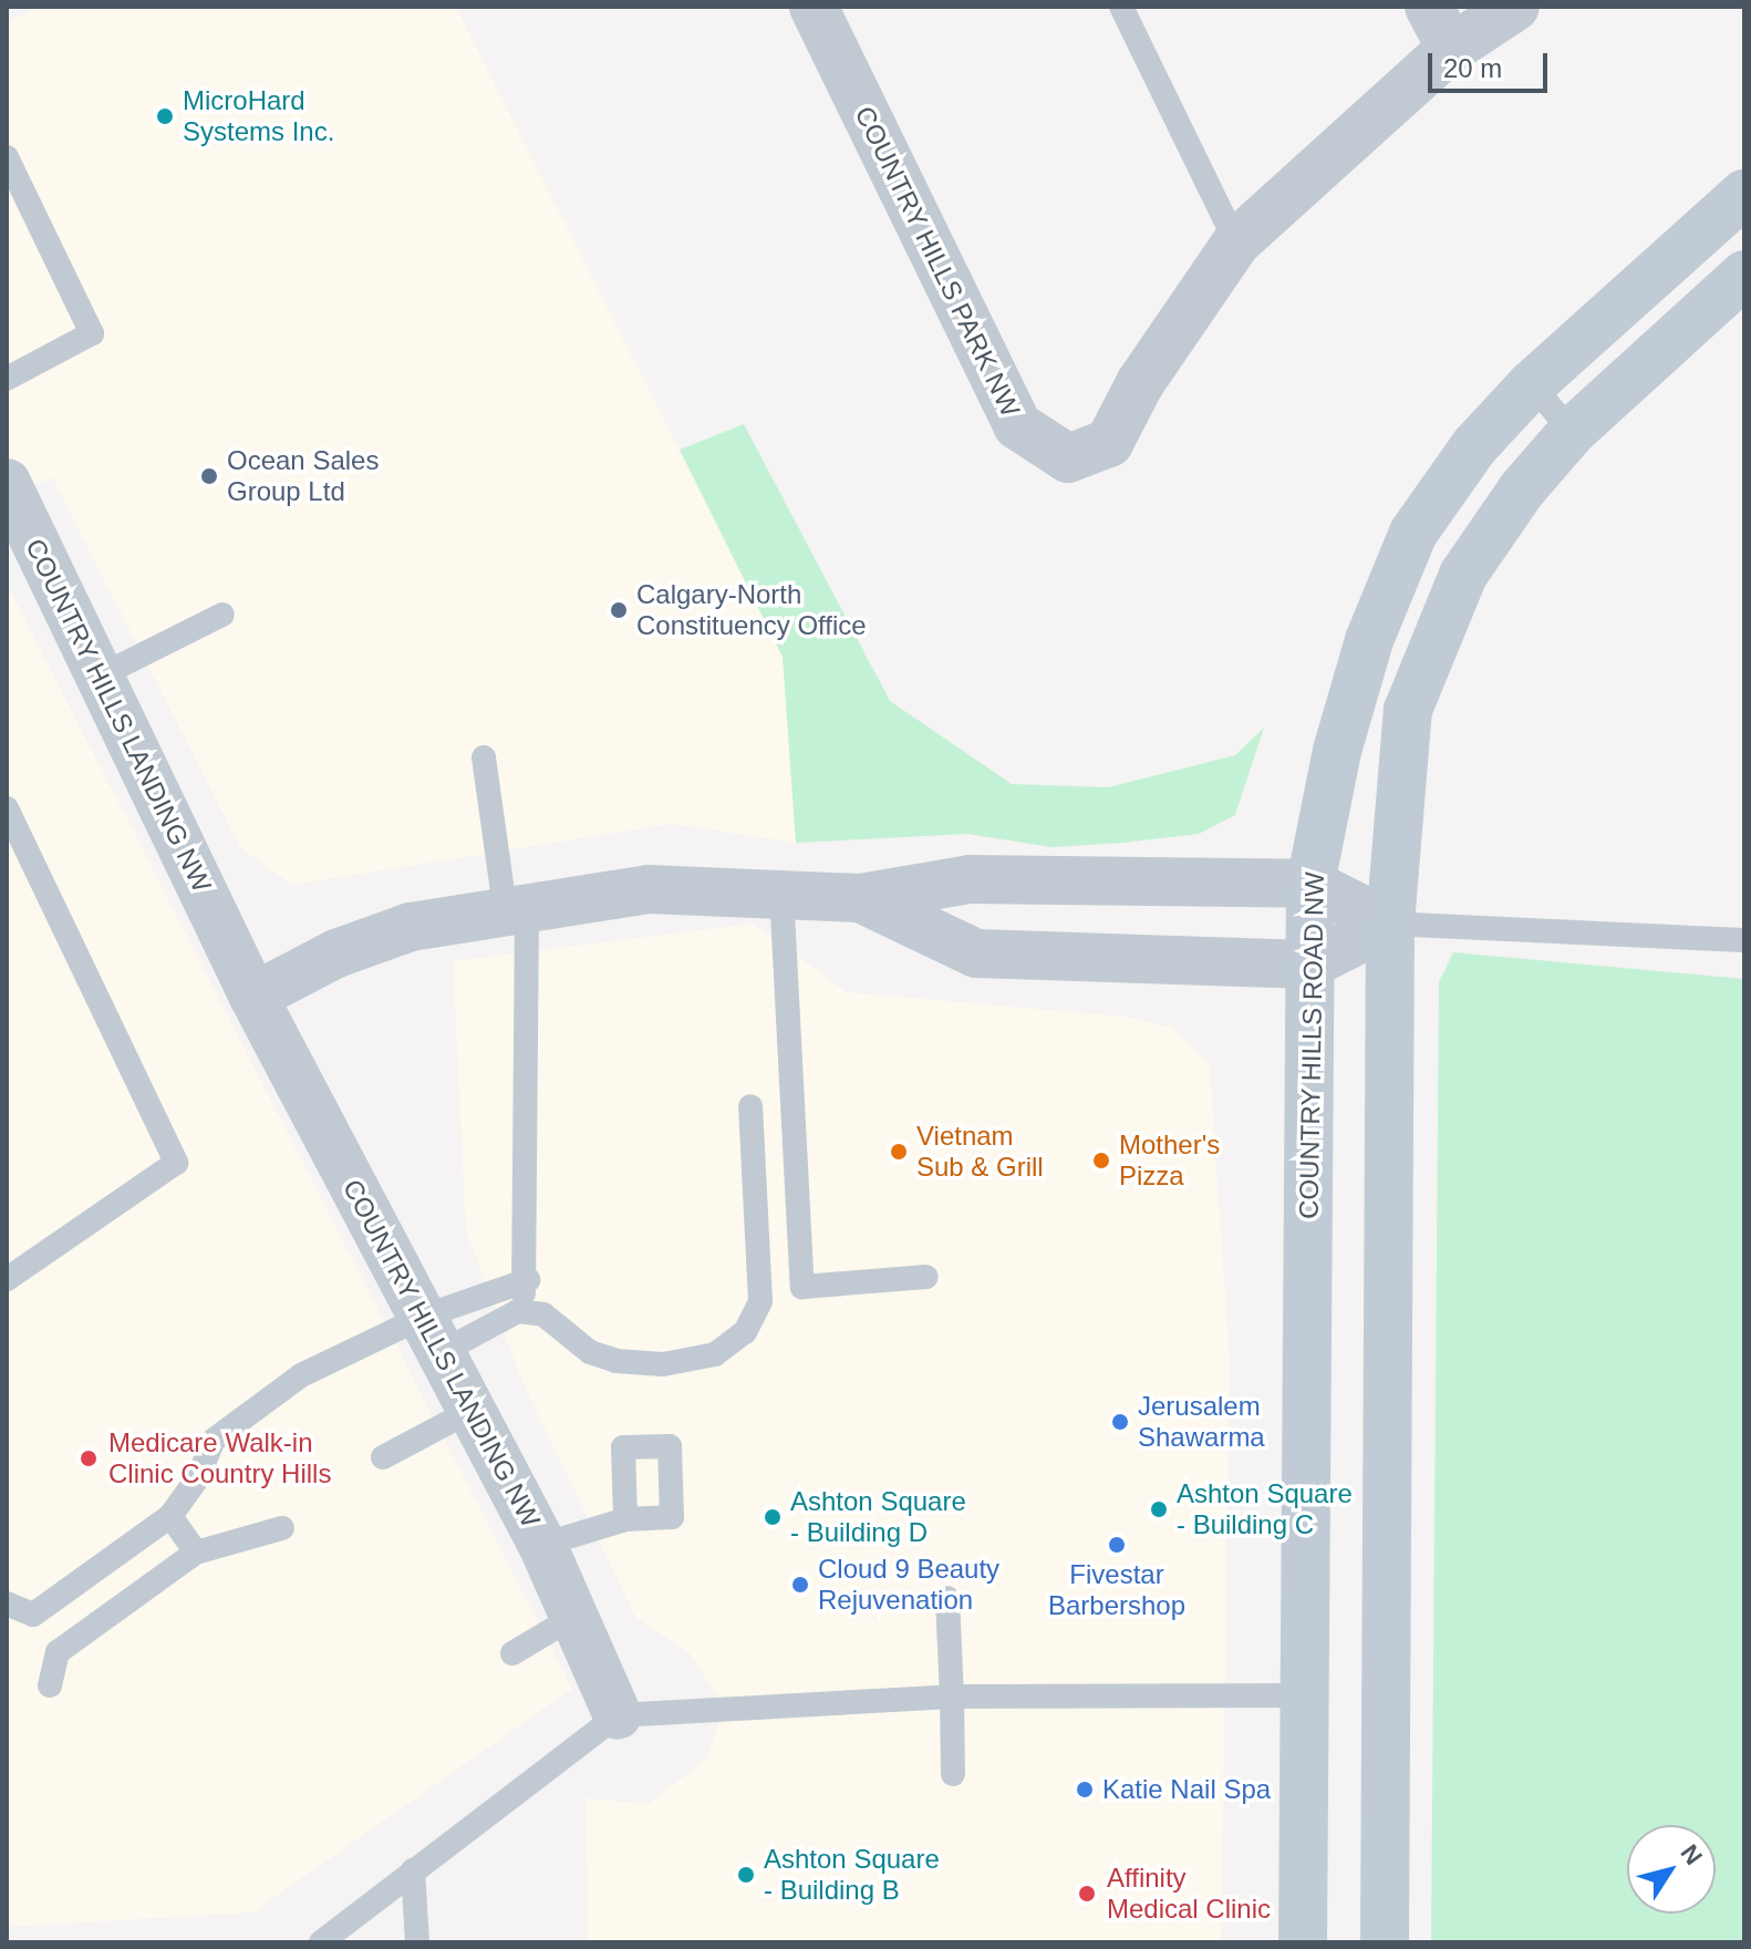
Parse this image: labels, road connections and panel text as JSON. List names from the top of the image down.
{
  "streets": {
    "street": ["COUNTRY HILLS PARK NW", "COUNTRY HILLS LANDING NW", "COUNTRY HILLS ROAD NW"]
  },
  "places": [
    "MicroHard Systems Inc.",
    "Ocean Sales Group Ltd",
    "Calgary-North Constituency Office",
    "Vietnam Sub & Grill",
    "Mother's Pizza",
    "Jerusalem Shawarma",
    "Medicare Walk-in Clinic Country Hills",
    "Ashton Square - Building C",
    "Ashton Square - Building D",
    "Fivestar Barbershop",
    "Cloud 9 Beauty Rejuvenation",
    "Katie Nail Spa",
    "Ashton Square - Building B",
    "Affinity Medical Clinic"
  ],
  "scale_bar": "20 m",
  "north": "top right"
}
